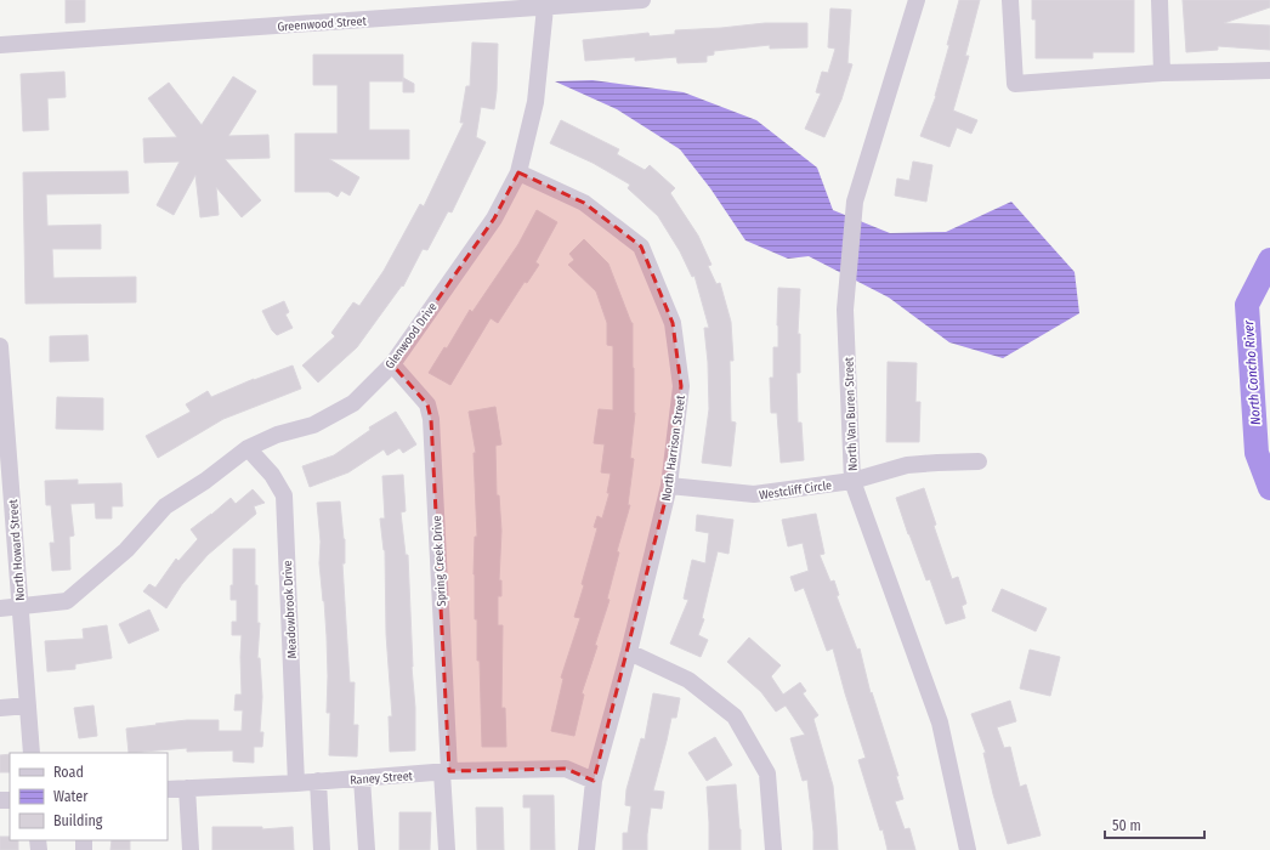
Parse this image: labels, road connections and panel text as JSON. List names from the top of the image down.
{
  "streets": {
    "street": [
      "Greenwood Street",
      "Glenwood Drive",
      "North Van Buren Street",
      "North Harrison Street",
      "Westcliff Circle",
      "North Howard Street",
      "Spring Creek Drive",
      "Meadowbrook Drive",
      "Raney Street"
    ]
  },
  "crossings": [
    ["Greenwood Street", "Glenwood Drive"],
    ["Glenwood Drive", "North Harrison Street"],
    ["Glenwood Drive", "North Howard Street"],
    ["Glenwood Drive", "Spring Creek Drive"],
    ["Glenwood Drive", "Meadowbrook Drive"],
    ["North Van Buren Street", "Westcliff Circle"],
    ["North Harrison Street", "Westcliff Circle"],
    ["North Harrison Street", "Raney Street"],
    ["Spring Creek Drive", "Raney Street"],
    ["Meadowbrook Drive", "Raney Street"]
  ],
  "water": ["North Concho River"],
  "legend": ["Road", "Water", "Building"],
  "scale_bar": "50 m"
}
